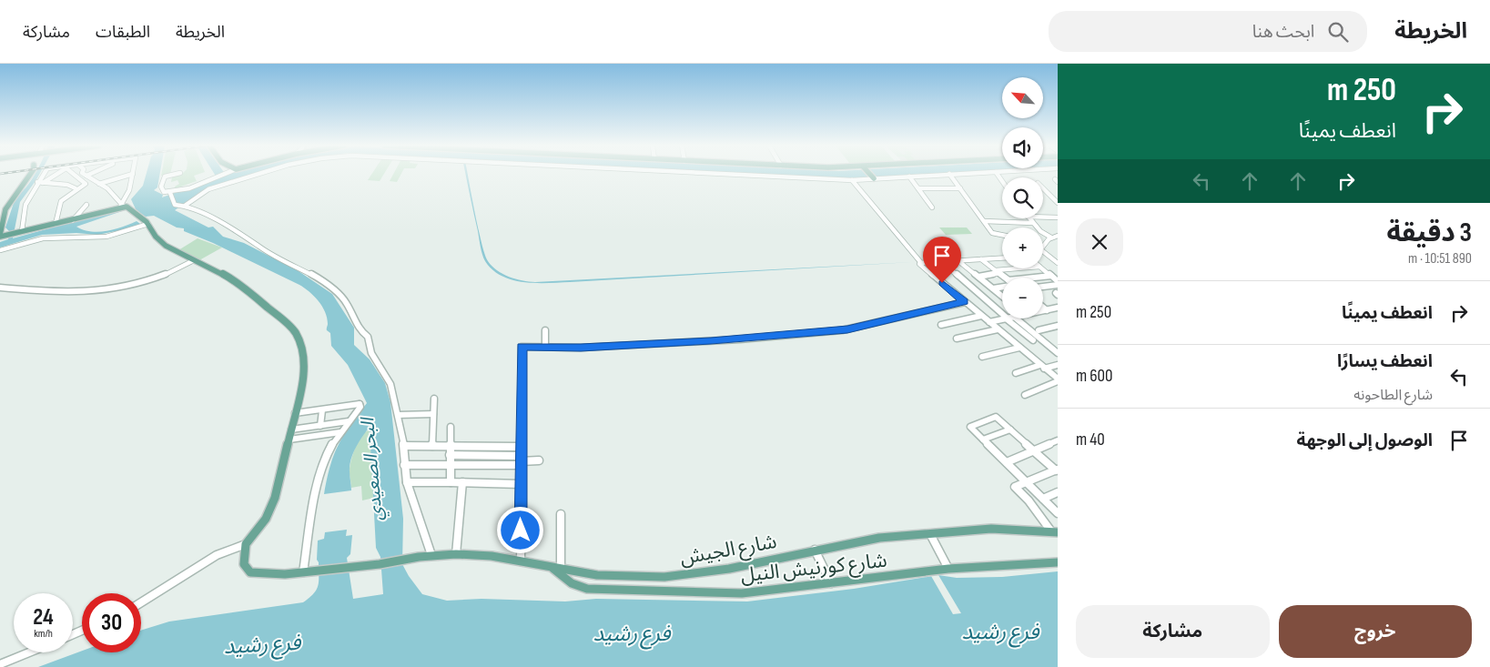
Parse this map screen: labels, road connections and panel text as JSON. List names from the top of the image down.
{
  "streets": {
    "main road": ["شارع الجيش", "شارع كورنيش النيل"]
  },
  "crossings": [
    ["شارع الجيش", "شارع كورنيش النيل"]
  ],
  "water": ["البحر الصعيدي", "فرع رشيد"],
  "north": "top left",
  "page": {
    "header": "الخريطة",
    "search": "ابحث هنا",
    "nav": ["الخريطة", "الطبقات", "مشاركة"],
    "turn": ["250 m", "انعطف يمينًا"],
    "map_buttons": ["+", "−"],
    "heading": ["3 دقيقة", "890 m · 10:51"],
    "list": [
      {
        "name": "انعطف يمينًا",
        "value": "250 m"
      },
      {
        "name": "انعطف يسارًا",
        "note": "شارع الطاحونه",
        "value": "600 m"
      },
      {
        "name": "الوصول إلى الوجهة",
        "value": "40 m"
      }
    ],
    "speed": "24 km/h",
    "limit": "30",
    "buttons": ["خروج", "مشاركة"]
  }
}
